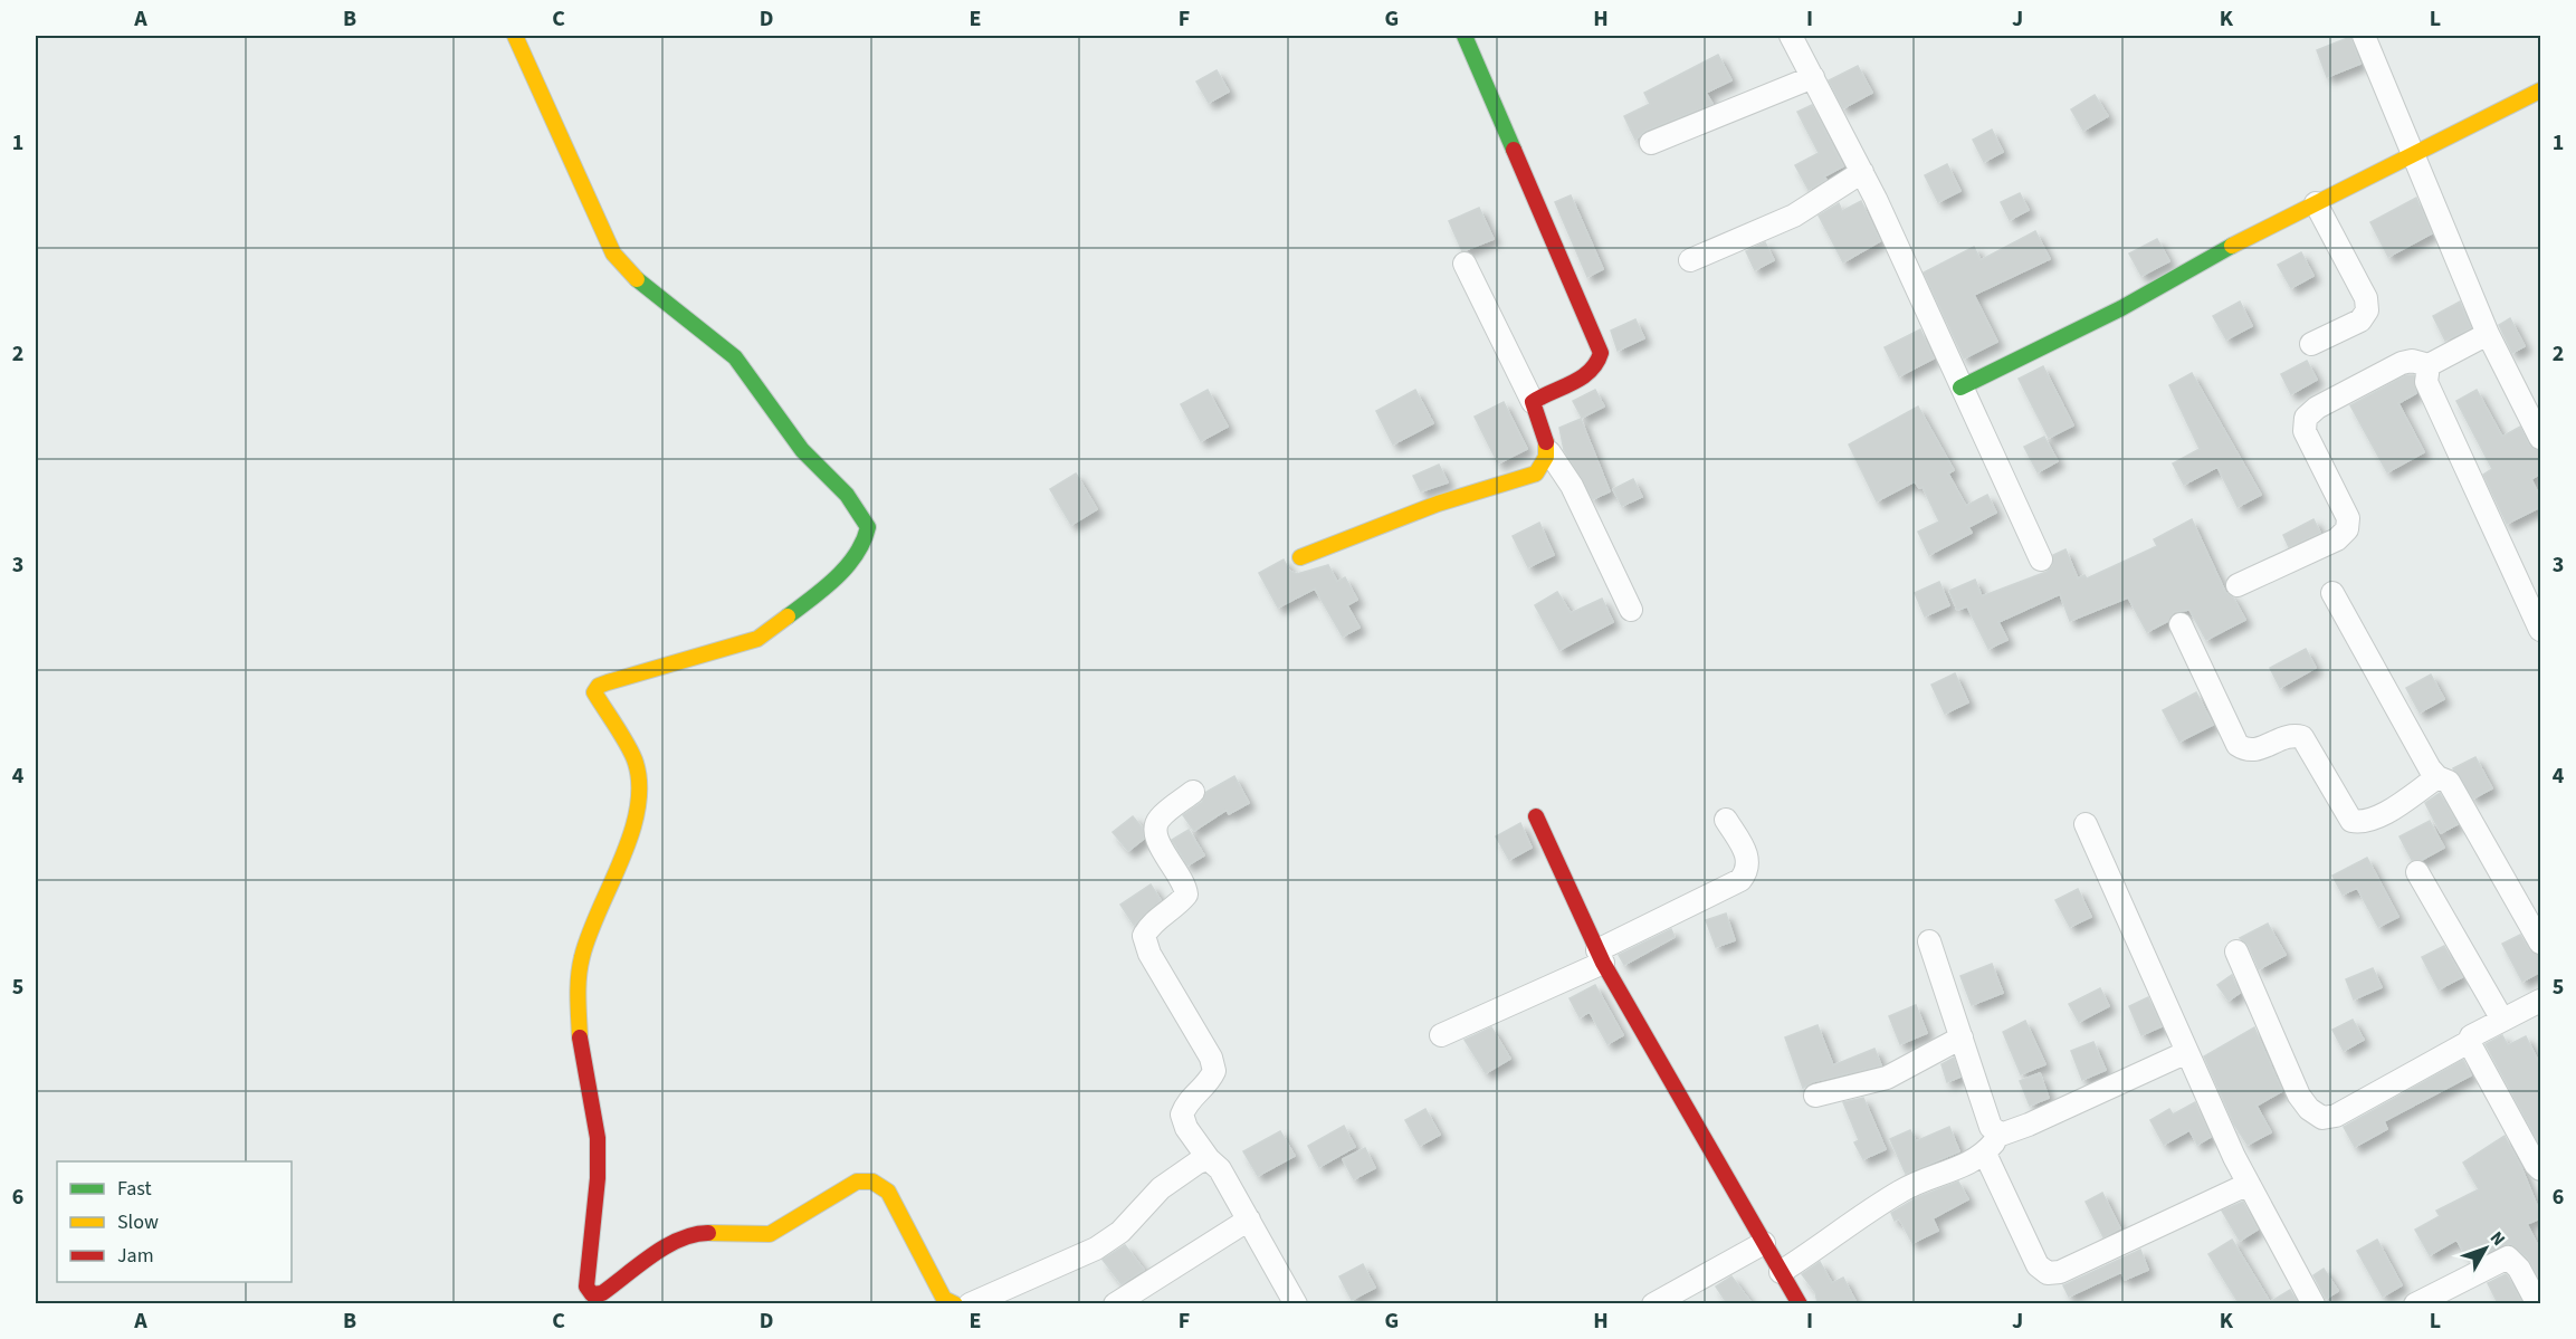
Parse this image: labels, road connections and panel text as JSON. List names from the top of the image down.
{
  "legend": ["Fast", "Slow", "Jam"],
  "north": "top right",
  "grid": {
    "columns": [
      "A",
      "B",
      "C",
      "D",
      "E",
      "F",
      "G",
      "H",
      "I",
      "J",
      "K",
      "L"
    ],
    "rows": [
      "1",
      "2",
      "3",
      "4",
      "5",
      "6"
    ]
  }
}
